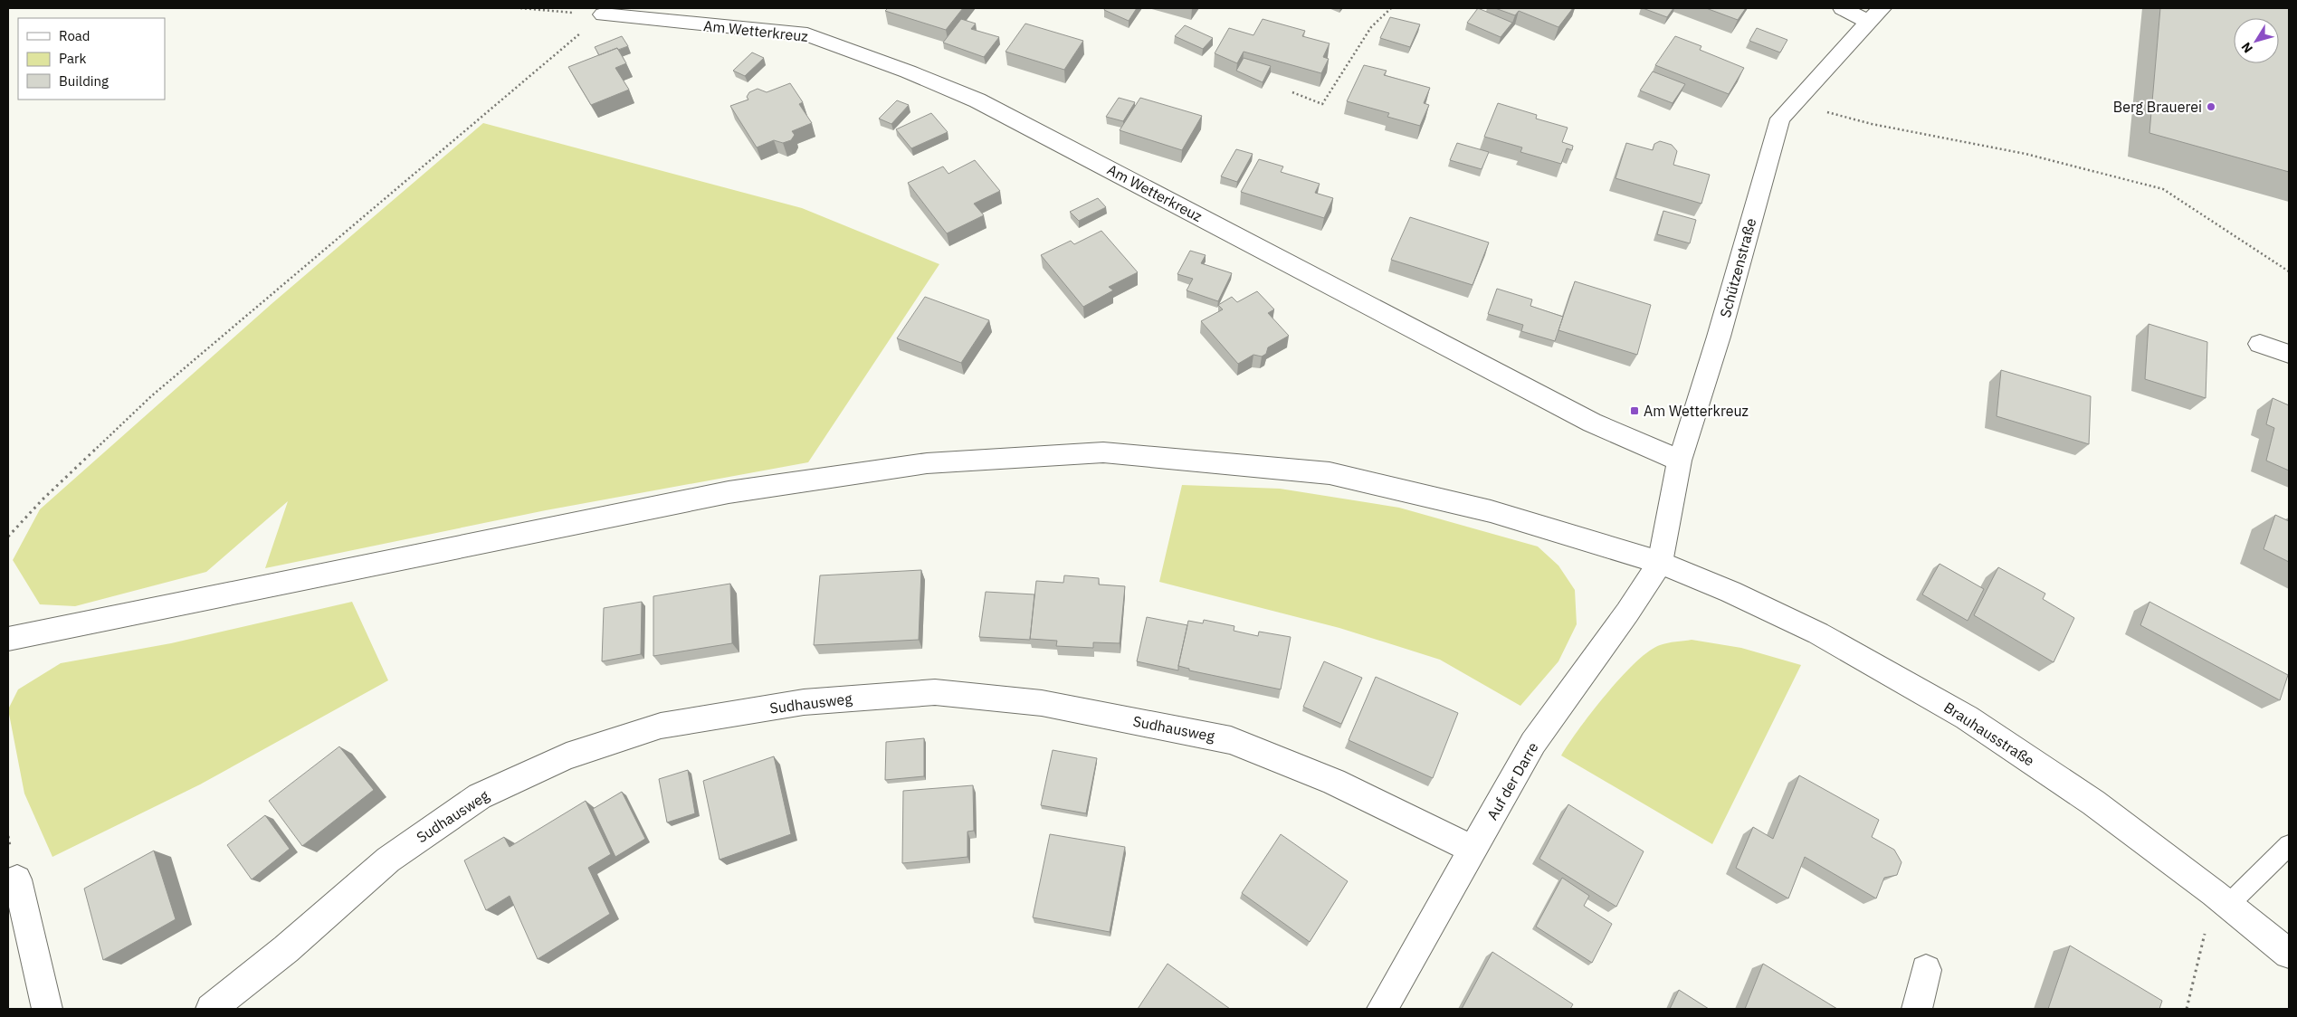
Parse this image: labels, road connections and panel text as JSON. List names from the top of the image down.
{
  "streets": {
    "street": [
      "Am Wetterkreuz",
      "Schützenstraße",
      "Sudhausweg",
      "Brauhausstraße",
      "Auf der Darre"
    ]
  },
  "crossings": [
    ["Am Wetterkreuz", "Schützenstraße"],
    ["Schützenstraße", "Brauhausstraße"],
    ["Schützenstraße", "Auf der Darre"],
    ["Sudhausweg", "Auf der Darre"],
    ["Brauhausstraße", "Auf der Darre"]
  ],
  "places": {
    "other": ["Berg Brauerei"],
    "transit": ["Am Wetterkreuz"]
  },
  "legend": ["Road", "Park", "Building"],
  "north": "bottom left"
}
